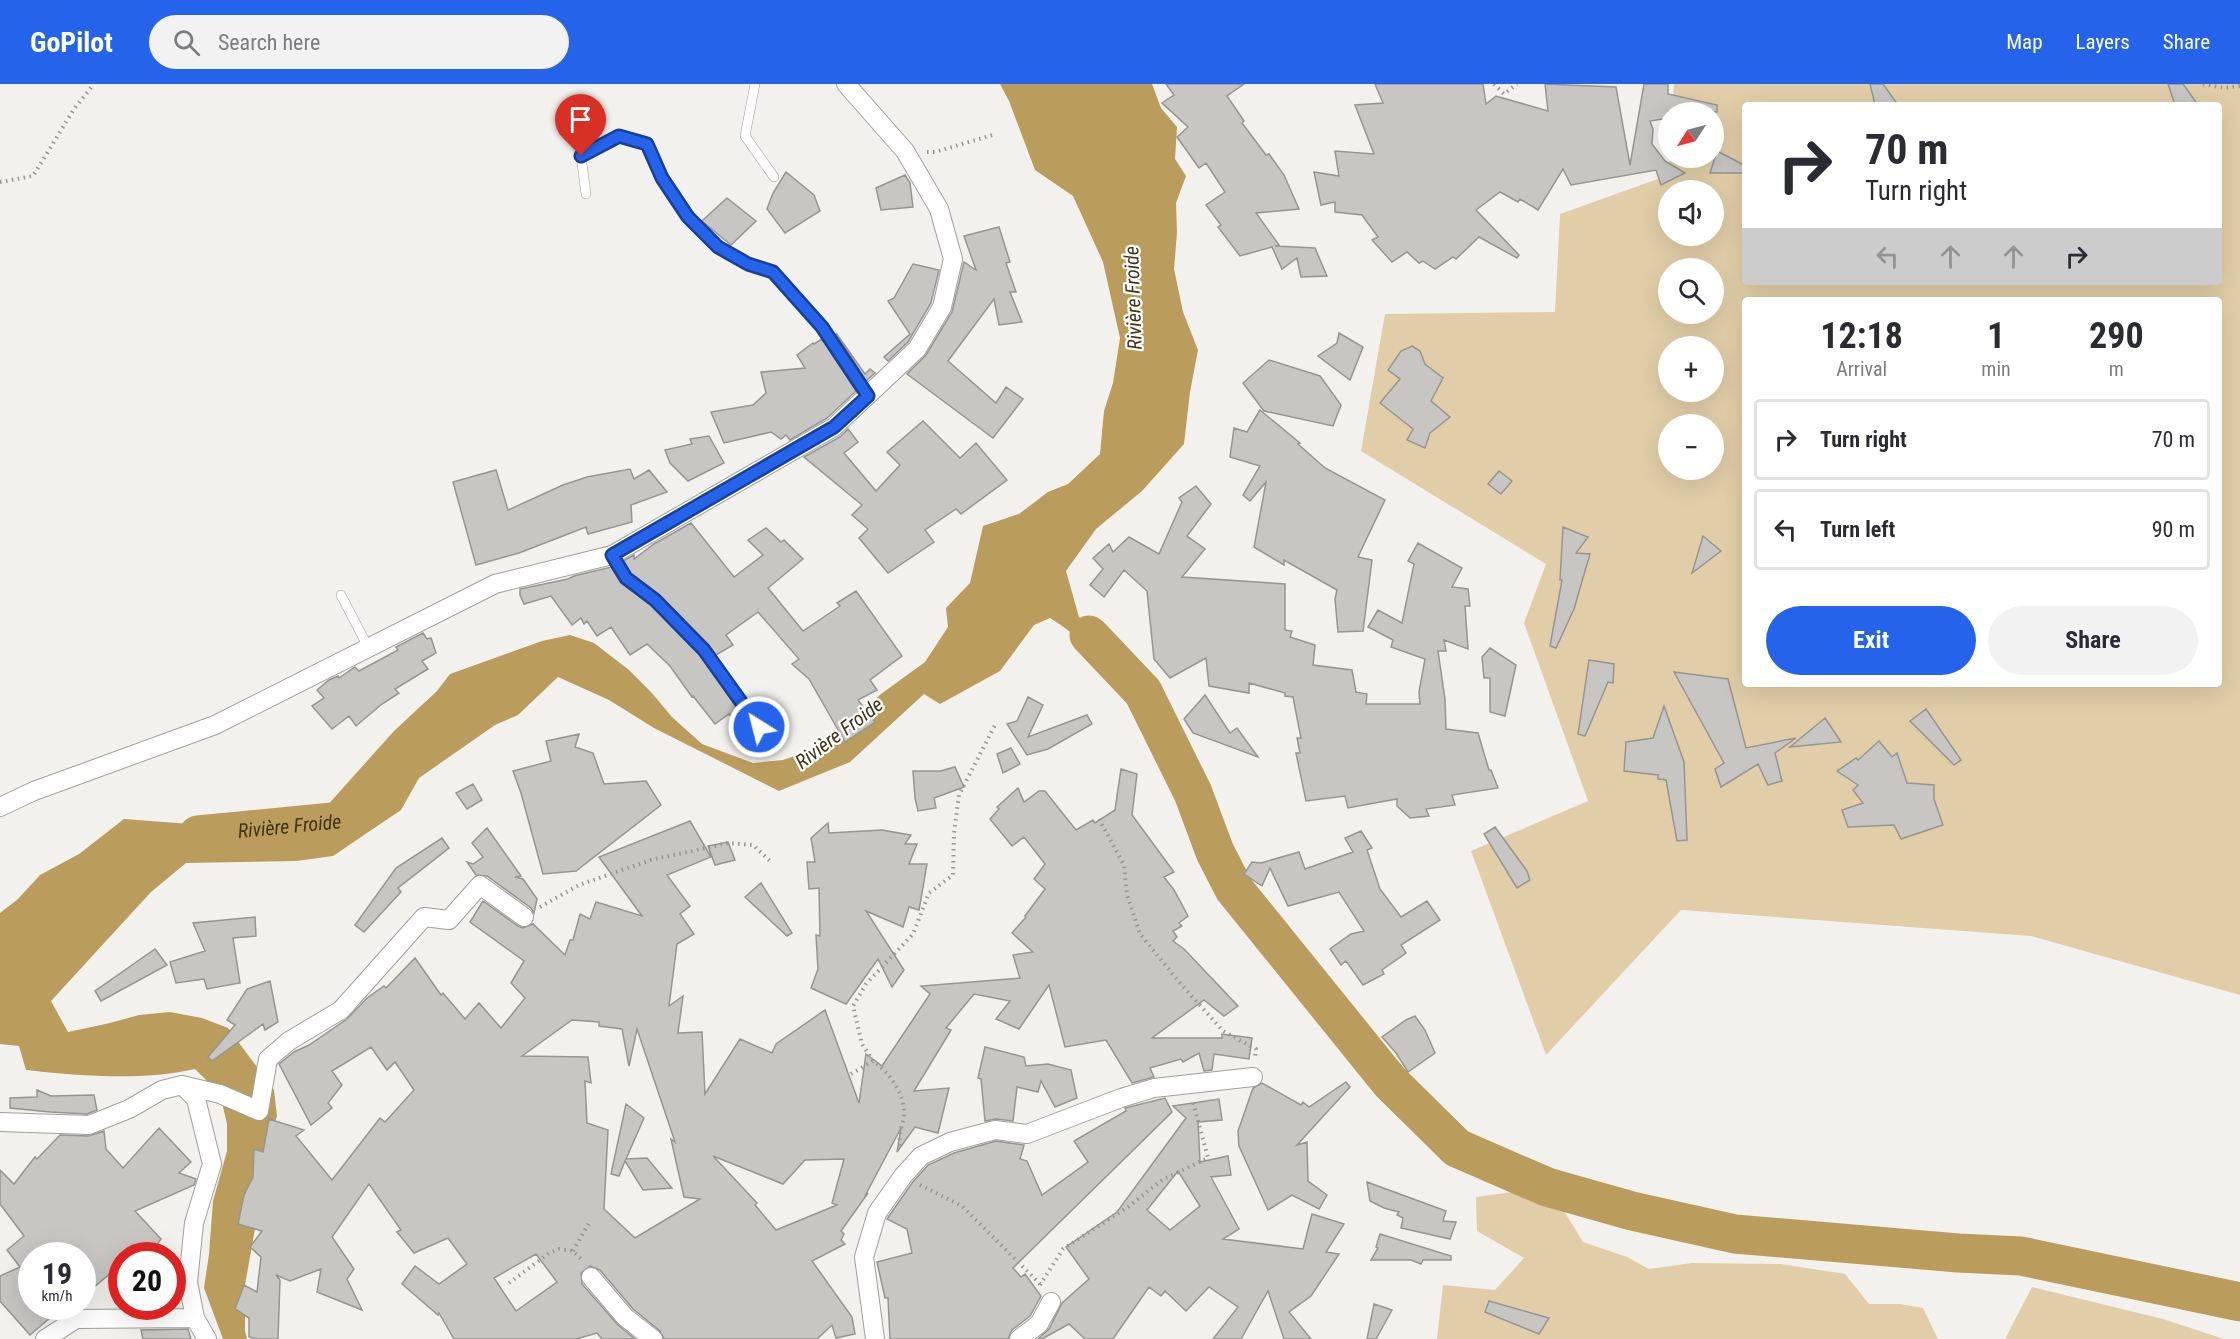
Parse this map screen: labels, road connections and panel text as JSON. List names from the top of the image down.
{
  "water": ["Rivière Froide"],
  "north": "bottom left",
  "page": {
    "header": "GoPilot",
    "search": "Search here",
    "nav": ["Map", "Layers", "Share"],
    "map_buttons": ["+", "−"],
    "turn": ["70 m", "Turn right"],
    "eta": [
      "12:18",
      "Arrival",
      "1",
      "min",
      "290",
      "m"
    ],
    "list": [
      {
        "name": "Turn right",
        "value": "70 m"
      },
      {
        "name": "Turn left",
        "value": "90 m"
      }
    ],
    "buttons": ["Exit", "Share"],
    "speed": "19 km/h",
    "limit": "20"
  }
}
